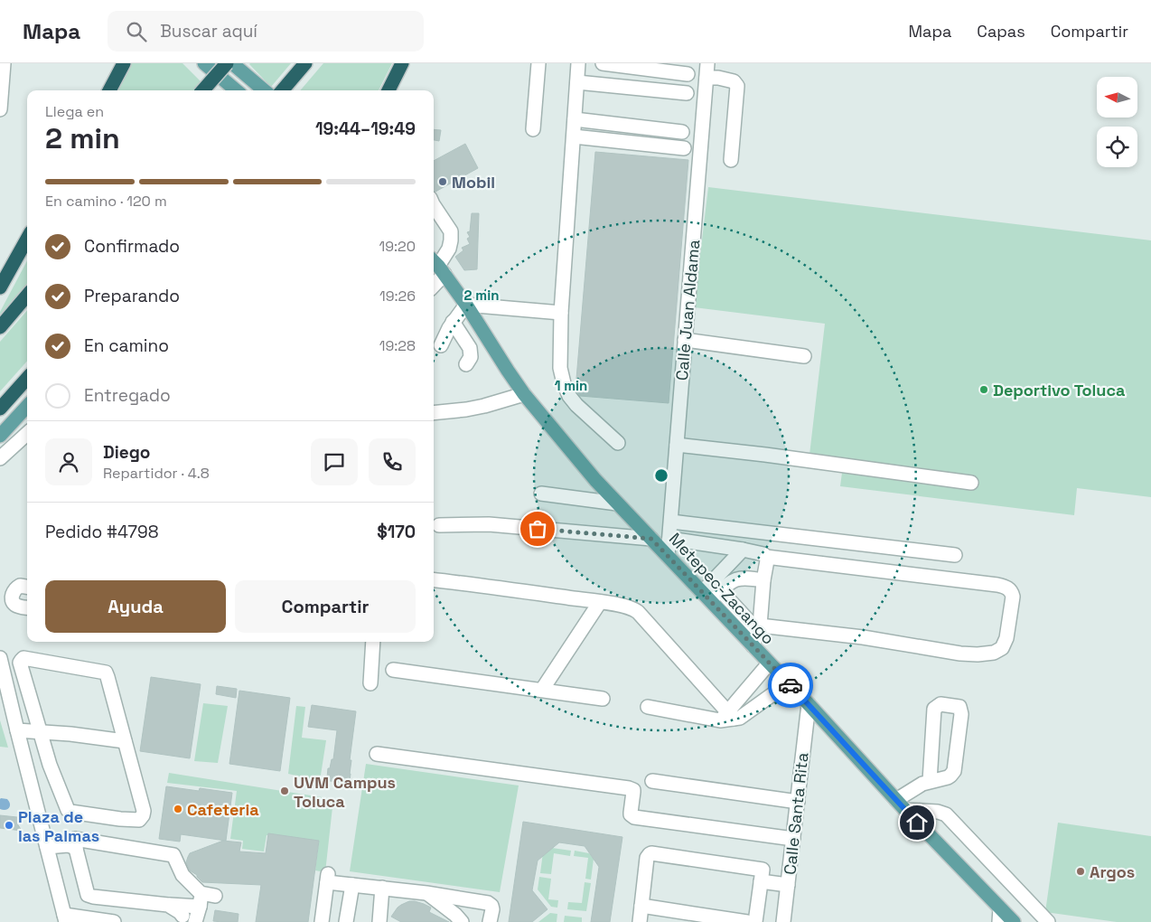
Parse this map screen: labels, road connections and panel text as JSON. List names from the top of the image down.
{
  "streets": {
    "main road": ["Metepec-Zacango"],
    "street": ["Calle Juan Aldama", "Calle Santa Rita"]
  },
  "crossings": [
    ["Calle Juan Aldama", "Metepec-Zacango"],
    ["Metepec-Zacango", "Calle Santa Rita"]
  ],
  "places": [
    "Mobil",
    "Deportivo Toluca",
    "UVM Campus Toluca",
    "Cafeteria",
    "Plaza de las Palmas",
    "Argos"
  ],
  "north": "left",
  "page": {
    "header": "Mapa",
    "search": "Buscar aquí",
    "nav": ["Mapa", "Capas", "Compartir"],
    "heading": ["2 min", "Llega en", "19:44–19:49"],
    "panel": [
      "Diego",
      "Repartidor · 4.8",
      "Pedido #4798",
      "$170"
    ],
    "bar": "En camino · 120 m",
    "list": [
      ["Confirmado", "19:20"],
      ["Preparando", "19:26"],
      ["En camino", "19:28"],
      "Entregado"
    ],
    "buttons": ["Ayuda", "Compartir"]
  },
  "rings": ["2 min", "1 min"]
}
